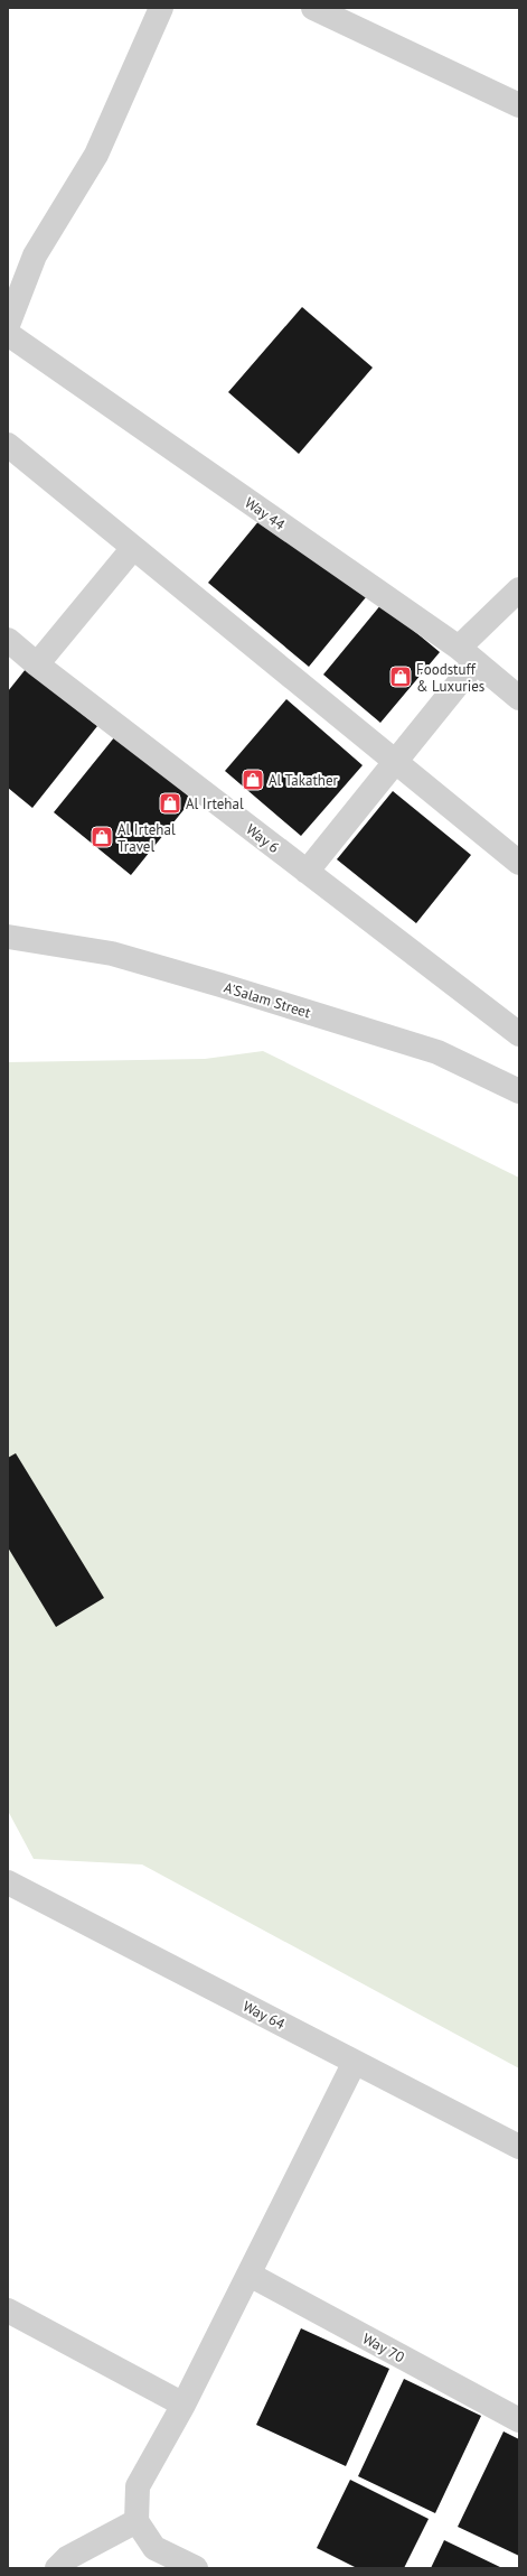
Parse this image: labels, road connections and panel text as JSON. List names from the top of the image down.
{
  "streets": {
    "street": [
      "Way 44",
      "Way 6",
      "A'Salam Street",
      "Way 64",
      "Way 70"
    ]
  },
  "places": {
    "shop": [
      "Foodstuff & Luxuries",
      "Al Takather",
      "Al Irtehal",
      "Al Irtehal Travel"
    ]
  }
}
